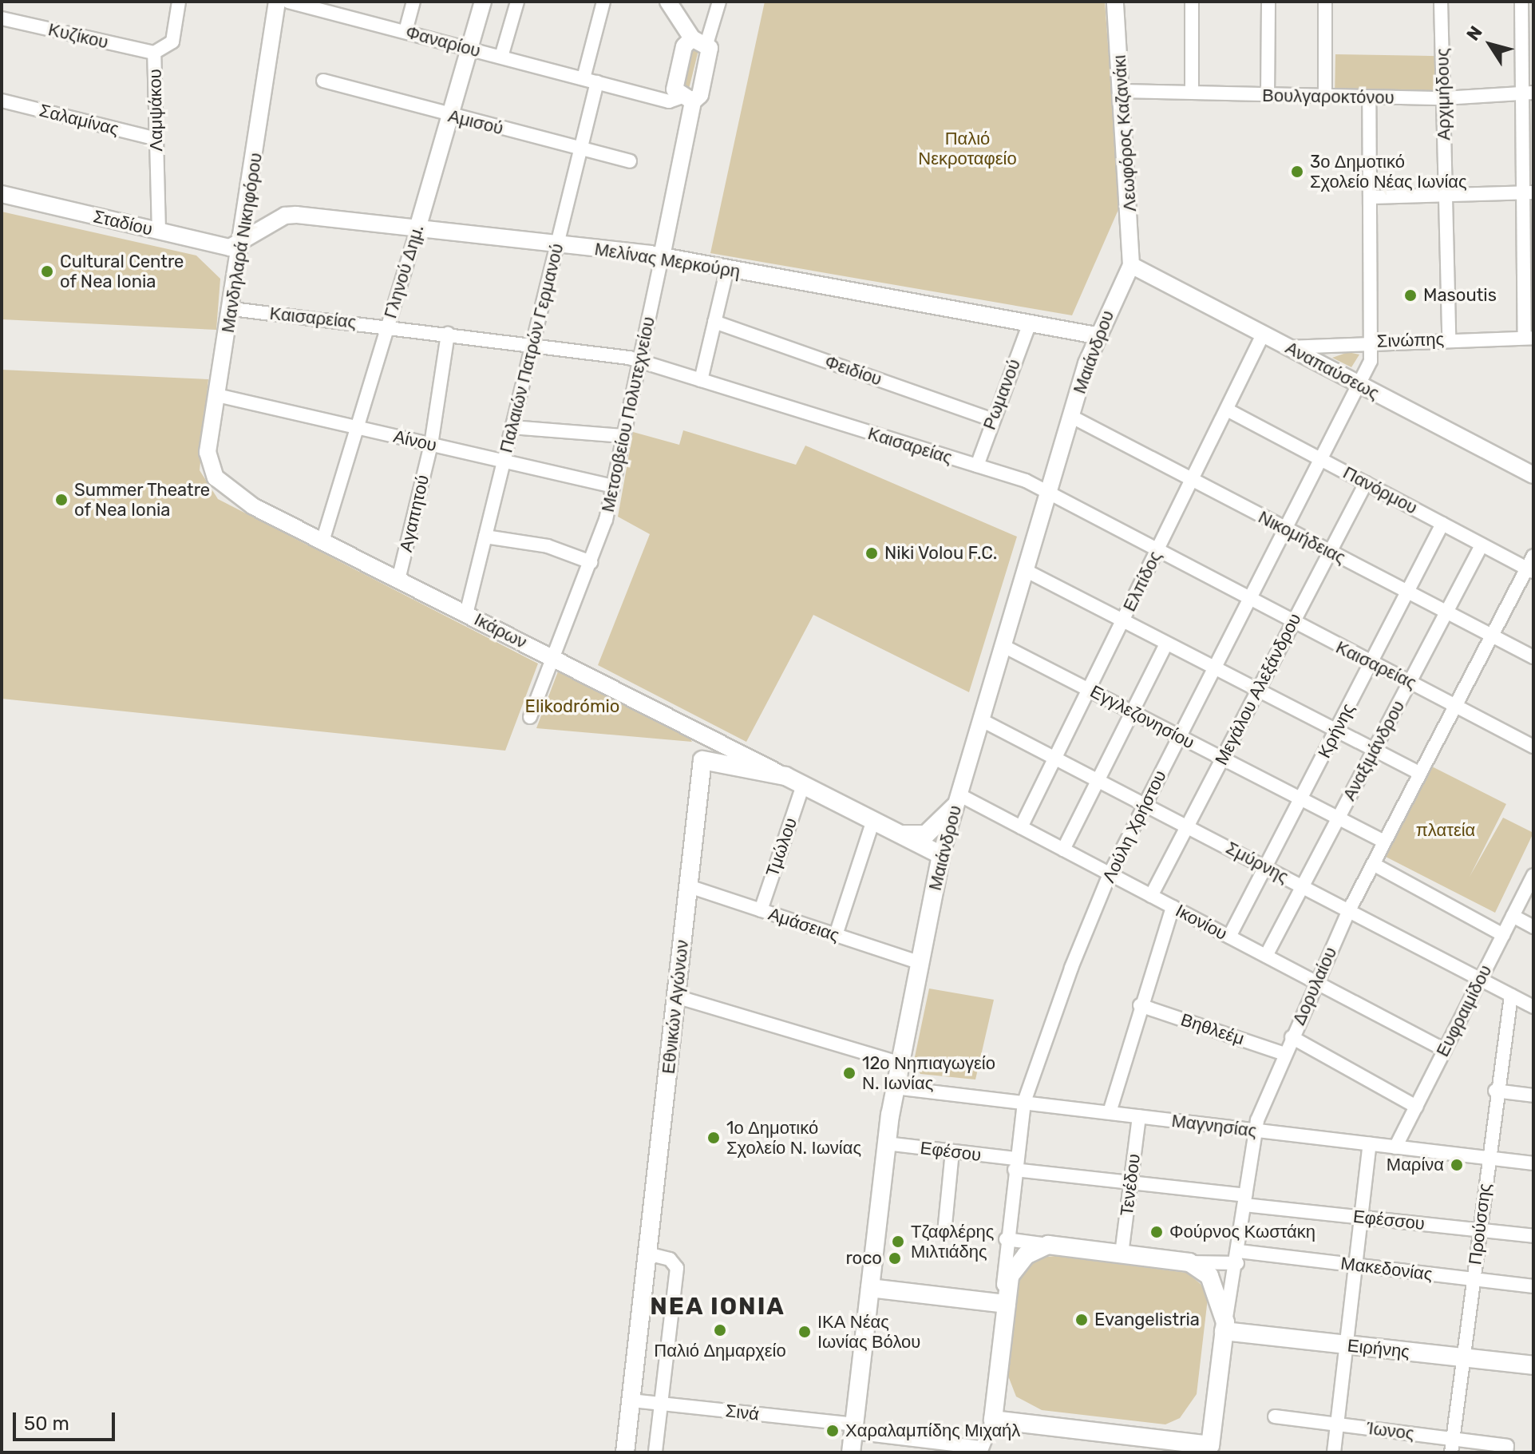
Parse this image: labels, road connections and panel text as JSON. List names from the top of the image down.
{
  "streets": {
    "main road": [
      "Μαιάνδρου",
      "Ικάρων",
      "Λούλη Χρήστου",
      "Δορυλαίου",
      "Εθνικών Αγώνων",
      "Μακεδονίας",
      "Ειρήνης"
    ],
    "street": [
      "Κυζίκου",
      "Φαναρίου",
      "Αρχιμήδους",
      "Βουλγαροκτόνου",
      "Λαμψάκου",
      "Σαλαμίνας",
      "Αμισού",
      "Λεωφόρος Καζανάκι",
      "Σταδίου",
      "Μανδηλαρά Νικηφόρου",
      "Μελίνας Μερκούρη",
      "Γληνού Δημ.",
      "Καισαρείας",
      "Σινώπης",
      "Παλαιών Πατρών Γερμανού",
      "Φειδίου",
      "Αναπαύσεως",
      "Ρωμανού",
      "Μετσοβείου Πολυτεχνείου",
      "Αίνου",
      "Πανόρμου",
      "Αγαπητού",
      "Νικομήδειας",
      "Ελπίδος",
      "Μεγάλου Αλεξάνδρου",
      "Εγγλεζονησίου",
      "Κρήνης",
      "Αναξιμάνδρου",
      "Τμώλου",
      "Σμύρνης",
      "Ικονίου",
      "Αμάσειας",
      "Ευφραιμίδου",
      "Βηθλεέμ",
      "Μαγνησίας",
      "Εφέσου",
      "Τενέδου",
      "Εφέσσου",
      "Προύσσης",
      "Σινά",
      "Ίωνος"
    ]
  },
  "crossings": [
    ["Κυζίκου", "Λαμψάκου"],
    ["Φαναρίου", "Γληνού Δημ."],
    ["Φαναρίου", "Παλαιών Πατρών Γερμανού"],
    ["Φαναρίου", "Μετσοβείου Πολυτεχνείου"],
    ["Αρχιμήδους", "Βουλγαροκτόνου"],
    ["Αρχιμήδους", "Σινώπης"],
    ["Βουλγαροκτόνου", "Λεωφόρος Καζανάκι"],
    ["Βουλγαροκτόνου", "Λούλη Χρήστου"],
    ["Λαμψάκου", "Σαλαμίνας"],
    ["Λαμψάκου", "Σταδίου"],
    ["Αμισού", "Γληνού Δημ."],
    ["Αμισού", "Παλαιών Πατρών Γερμανού"],
    ["Λεωφόρος Καζανάκι", "Μαιάνδρου"],
    ["Λεωφόρος Καζανάκι", "Αναπαύσεως"],
    ["Σταδίου", "Μανδηλαρά Νικηφόρου"],
    ["Σταδίου", "Μελίνας Μερκούρη"],
    ["Μανδηλαρά Νικηφόρου", "Μελίνας Μερκούρη"],
    ["Μανδηλαρά Νικηφόρου", "Καισαρείας"],
    ["Μανδηλαρά Νικηφόρου", "Αίνου"],
    ["Μανδηλαρά Νικηφόρου", "Ικάρων"],
    ["Μελίνας Μερκούρη", "Γληνού Δημ."],
    ["Μελίνας Μερκούρη", "Παλαιών Πατρών Γερμανού"],
    ["Μελίνας Μερκούρη", "Μαιάνδρου"],
    ["Μελίνας Μερκούρη", "Ρωμανού"],
    ["Μελίνας Μερκούρη", "Μετσοβείου Πολυτεχνείου"],
    ["Γληνού Δημ.", "Καισαρείας"],
    ["Γληνού Δημ.", "Αίνου"],
    ["Γληνού Δημ.", "Ικάρων"],
    ["Καισαρείας", "Παλαιών Πατρών Γερμανού"],
    ["Καισαρείας", "Μαιάνδρου"],
    ["Καισαρείας", "Ρωμανού"],
    ["Καισαρείας", "Μετσοβείου Πολυτεχνείου"],
    ["Καισαρείας", "Αγαπητού"],
    ["Καισαρείας", "Ελπίδος"],
    ["Καισαρείας", "Μεγάλου Αλεξάνδρου"],
    ["Καισαρείας", "Κρήνης"],
    ["Καισαρείας", "Αναξιμάνδρου"],
    ["Καισαρείας", "Λούλη Χρήστου"],
    ["Καισαρείας", "Δορυλαίου"],
    ["Σινώπης", "Αναπαύσεως"],
    ["Σινώπης", "Λούλη Χρήστου"],
    ["Παλαιών Πατρών Γερμανού", "Αίνου"],
    ["Παλαιών Πατρών Γερμανού", "Ικάρων"],
    ["Μαιάνδρου", "Αναπαύσεως"],
    ["Μαιάνδρου", "Νικομήδειας"],
    ["Μαιάνδρου", "Ικάρων"],
    ["Μαιάνδρου", "Εγγλεζονησίου"],
    ["Μαιάνδρου", "Σμύρνης"],
    ["Μαιάνδρου", "Ικονίου"],
    ["Μαιάνδρου", "Αμάσειας"],
    ["Μαιάνδρου", "Μαγνησίας"],
    ["Μαιάνδρου", "Εφέσου"],
    ["Μαιάνδρου", "Σινά"],
    ["Φειδίου", "Ρωμανού"],
    ["Αναπαύσεως", "Ελπίδος"],
    ["Αναπαύσεως", "Λούλη Χρήστου"],
    ["Μετσοβείου Πολυτεχνείου", "Αίνου"],
    ["Μετσοβείου Πολυτεχνείου", "Ικάρων"],
    ["Αίνου", "Αγαπητού"],
    ["Πανόρμου", "Ελπίδος"],
    ["Πανόρμου", "Μεγάλου Αλεξάνδρου"],
    ["Πανόρμου", "Κρήνης"],
    ["Πανόρμου", "Αναξιμάνδρου"],
    ["Πανόρμου", "Λούλη Χρήστου"],
    ["Πανόρμου", "Δορυλαίου"],
    ["Αγαπητού", "Ικάρων"],
    ["Νικομήδειας", "Ελπίδος"],
    ["Νικομήδειας", "Μεγάλου Αλεξάνδρου"],
    ["Νικομήδειας", "Κρήνης"],
    ["Νικομήδειας", "Αναξιμάνδρου"],
    ["Νικομήδειας", "Λούλη Χρήστου"],
    ["Νικομήδειας", "Δορυλαίου"],
    ["Ελπίδος", "Εγγλεζονησίου"],
    ["Ελπίδος", "Σμύρνης"],
    ["Ελπίδος", "Ικονίου"],
    ["Ικάρων", "Τμώλου"],
    ["Ικάρων", "Εθνικών Αγώνων"],
    ["Μεγάλου Αλεξάνδρου", "Εγγλεζονησίου"],
    ["Μεγάλου Αλεξάνδρου", "Σμύρνης"],
    ["Μεγάλου Αλεξάνδρου", "Ικονίου"],
    ["Εγγλεζονησίου", "Κρήνης"],
    ["Εγγλεζονησίου", "Αναξιμάνδρου"],
    ["Εγγλεζονησίου", "Λούλη Χρήστου"],
    ["Εγγλεζονησίου", "Δορυλαίου"],
    ["Κρήνης", "Σμύρνης"],
    ["Κρήνης", "Ικονίου"],
    ["Αναξιμάνδρου", "Σμύρνης"],
    ["Αναξιμάνδρου", "Ικονίου"],
    ["Λούλη Χρήστου", "Σμύρνης"],
    ["Λούλη Χρήστου", "Ικονίου"],
    ["Λούλη Χρήστου", "Μαγνησίας"],
    ["Λούλη Χρήστου", "Εφέσου"],
    ["Λούλη Χρήστου", "Εφέσσου"],
    ["Λούλη Χρήστου", "Μακεδονίας"],
    ["Λούλη Χρήστου", "Σινά"],
    ["Τμώλου", "Αμάσειας"],
    ["Σμύρνης", "Δορυλαίου"],
    ["Σμύρνης", "Ευφραιμίδου"],
    ["Σμύρνης", "Προύσσης"],
    ["Ικονίου", "Δορυλαίου"],
    ["Ικονίου", "Ευφραιμίδου"],
    ["Αμάσειας", "Εθνικών Αγώνων"],
    ["Δορυλαίου", "Βηθλεέμ"],
    ["Δορυλαίου", "Μαγνησίας"],
    ["Δορυλαίου", "Εφέσσου"],
    ["Δορυλαίου", "Μακεδονίας"],
    ["Δορυλαίου", "Ειρήνης"],
    ["Εθνικών Αγώνων", "Σινά"],
    ["Ευφραιμίδου", "Μαγνησίας"],
    ["Μαγνησίας", "Τενέδου"],
    ["Μαγνησίας", "Προύσσης"],
    ["Εφέσου", "Εφέσσου"],
    ["Τενέδου", "Εφέσσου"],
    ["Τενέδου", "Μακεδονίας"],
    ["Εφέσσου", "Προύσσης"],
    ["Προύσσης", "Μακεδονίας"],
    ["Προύσσης", "Ειρήνης"],
    ["Προύσσης", "Ίωνος"]
  ],
  "districts": ["NEA IONIA"],
  "parks": ["Παλιό Νεκροταφείο", "Elikodrómio", "πλατεία"],
  "places": [
    "3ο Δημοτικό Σχολείο Νέας Ιωνίας",
    "Cultural Centre of Nea Ionia",
    "Masoutis",
    "Summer Theatre of Nea Ionia",
    "Niki Volou F.C.",
    "12ο Νηπιαγωγείο Ν. Ιωνίας",
    "1ο Δημοτικό Σχολείο Ν. Ιωνίας",
    "Μαρίνα",
    "Φούρνος Κωστάκη",
    "Τζαφλέρης Μιλτιάδης",
    "roco",
    "Evangelistria",
    "Παλιό Δημαρχείο",
    "ΙΚΑ Νέας Ιωνίας Βόλου",
    "Χαραλαμπίδης Μιχαήλ"
  ],
  "scale_bar": "50 m",
  "north": "top left"
}
